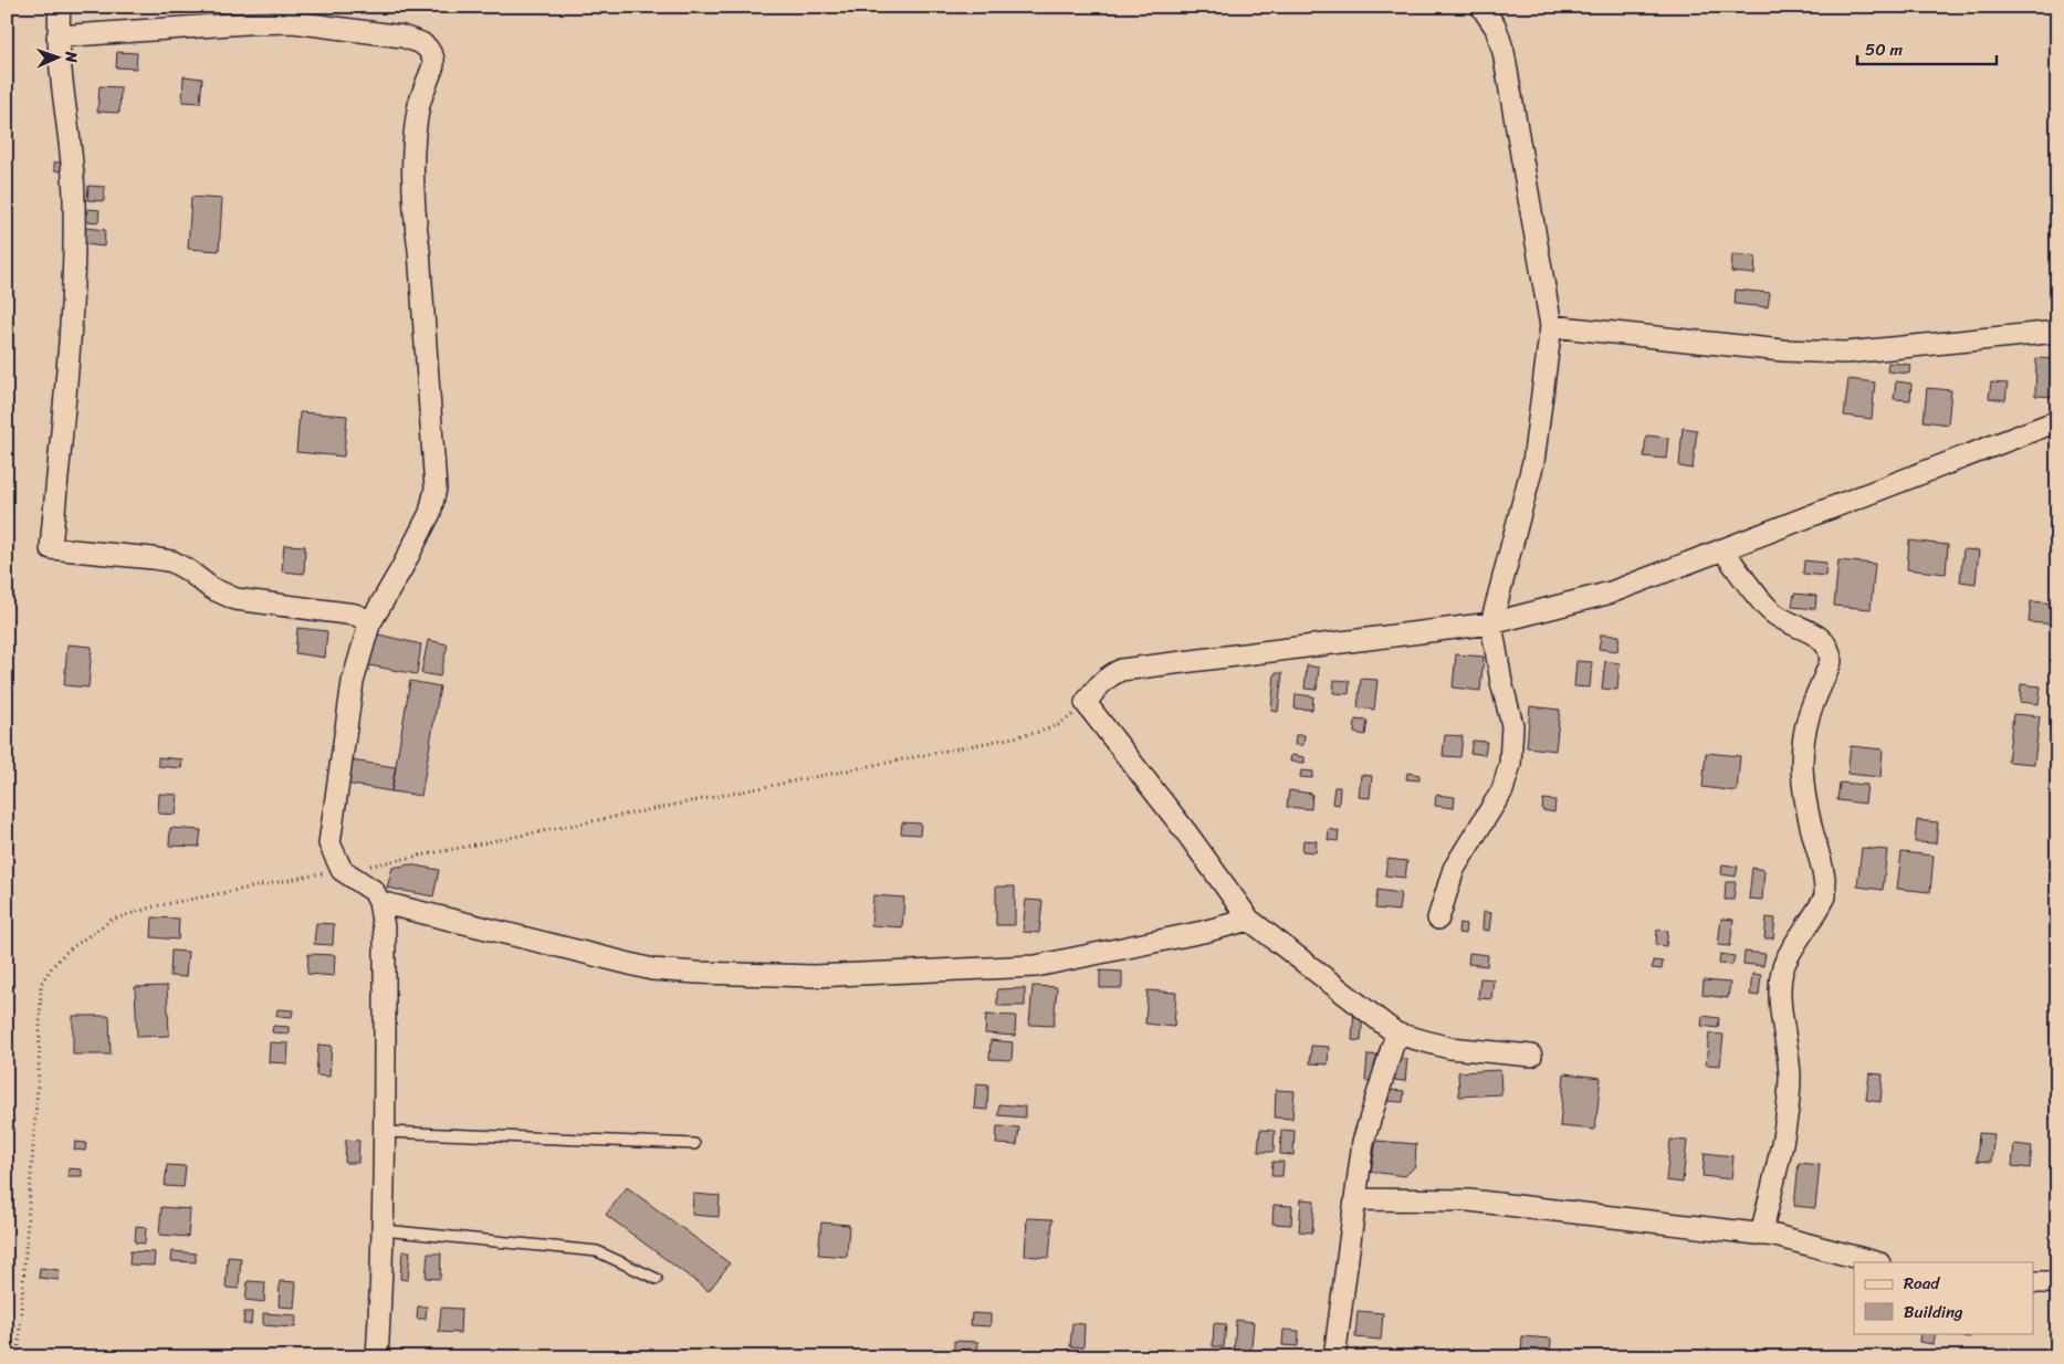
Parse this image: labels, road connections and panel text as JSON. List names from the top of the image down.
{
  "legend": ["Road", "Building"],
  "scale_bar": "50 m",
  "north": "right"
}
